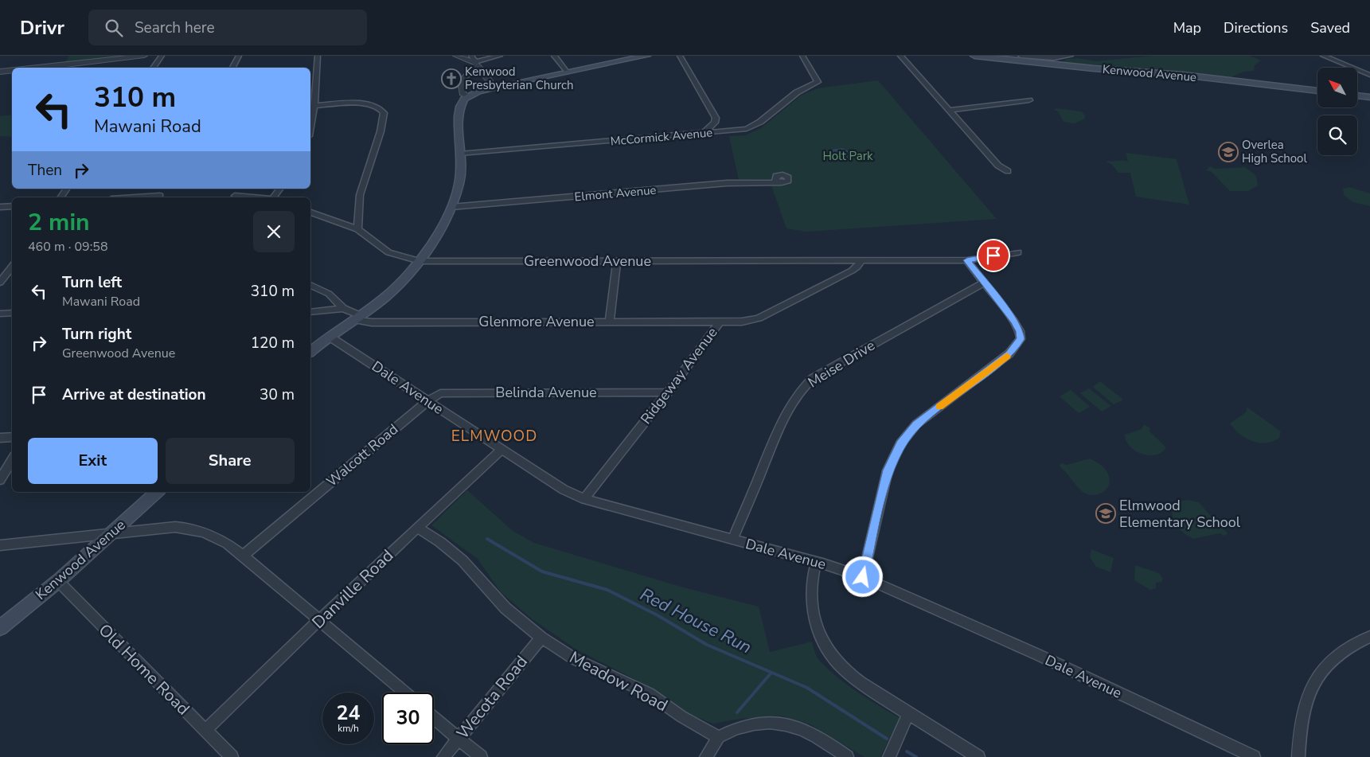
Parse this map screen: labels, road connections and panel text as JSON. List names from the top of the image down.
{
  "streets": {
    "main road": ["Kenwood Avenue"],
    "street": [
      "McCormick Avenue",
      "Elmont Avenue",
      "Greenwood Avenue",
      "Glenmore Avenue",
      "Meise Drive",
      "Ridgeway Avenue",
      "Dale Avenue",
      "Belinda Avenue",
      "Walcott Road",
      "Danville Road",
      "Old Home Road",
      "Meadow Road",
      "Wecota Road"
    ]
  },
  "crossings": [
    ["Kenwood Avenue", "Old Home Road"],
    ["Greenwood Avenue", "Ridgeway Avenue"],
    ["Glenmore Avenue", "Ridgeway Avenue"],
    ["Meise Drive", "Dale Avenue"],
    ["Ridgeway Avenue", "Dale Avenue"],
    ["Ridgeway Avenue", "Belinda Avenue"],
    ["Dale Avenue", "Belinda Avenue"],
    ["Dale Avenue", "Walcott Road"],
    ["Dale Avenue", "Danville Road"],
    ["Belinda Avenue", "Walcott Road"],
    ["Danville Road", "Old Home Road"],
    ["Danville Road", "Meadow Road"],
    ["Meadow Road", "Wecota Road"]
  ],
  "districts": ["ELMWOOD"],
  "water": ["Red House Run"],
  "parks": ["Holt Park"],
  "places": {
    "church": ["Kenwood Presbyterian Church"],
    "school or university": ["Overlea High School", "Elmwood Elementary School"]
  },
  "north": "top left",
  "page": {
    "header": "Drivr",
    "search": "Search here",
    "nav": ["Map", "Directions", "Saved"],
    "turn": ["310 m", "Mawani Road"],
    "then": "Then",
    "heading": ["2 min", "460 m · 09:58"],
    "list": [
      {
        "name": "Turn left",
        "note": "Mawani Road",
        "value": "310 m"
      },
      {
        "name": "Turn right",
        "note": "Greenwood Avenue",
        "value": "120 m"
      },
      {
        "name": "Arrive at destination",
        "value": "30 m"
      }
    ],
    "buttons": ["Exit", "Share"],
    "speed": "24 km/h",
    "limit": "30"
  }
}
